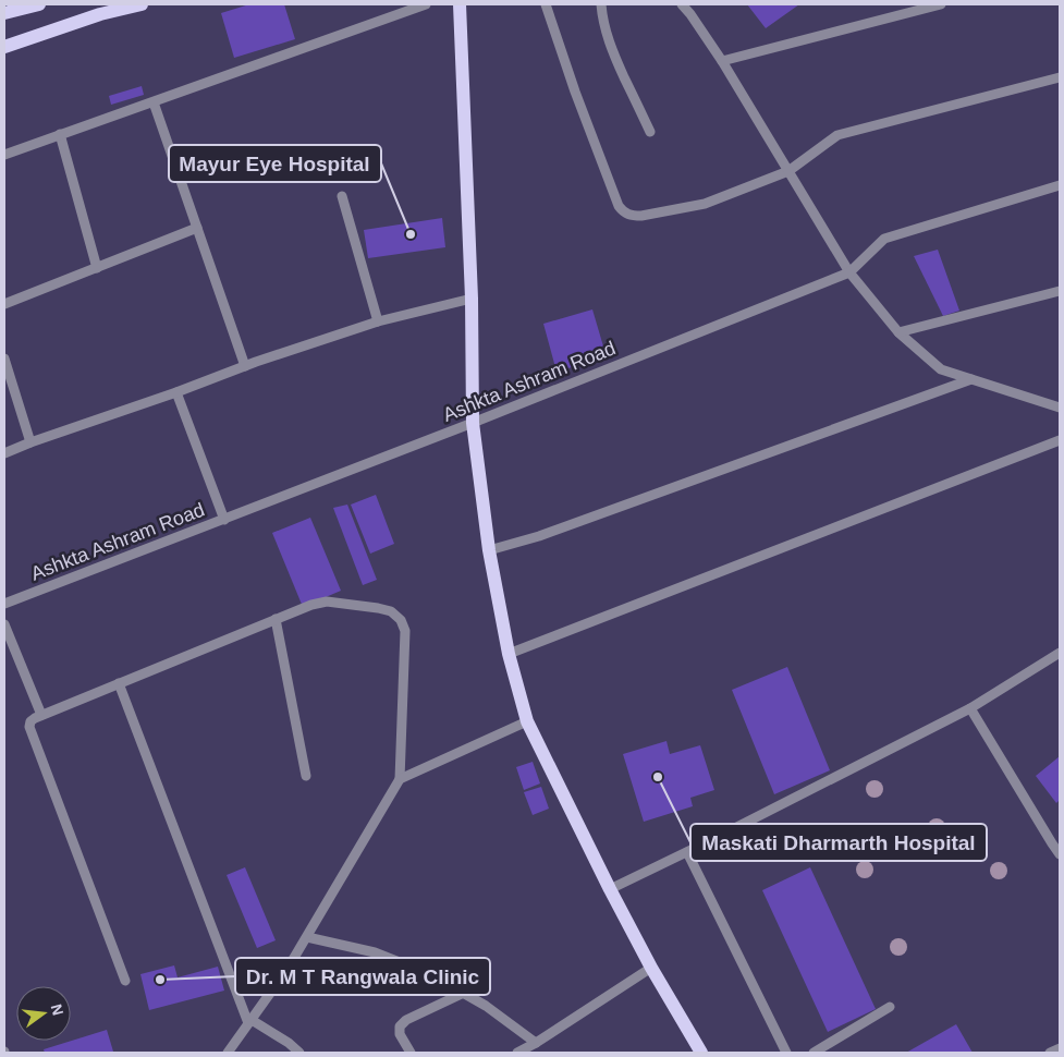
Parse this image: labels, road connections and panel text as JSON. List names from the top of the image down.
{
  "streets": {
    "street": ["Ashkta Ashram Road"]
  },
  "places": ["Mayur Eye Hospital", "Maskati Dharmarth Hospital", "Dr. M T Rangwala Clinic"],
  "north": "right"
}
